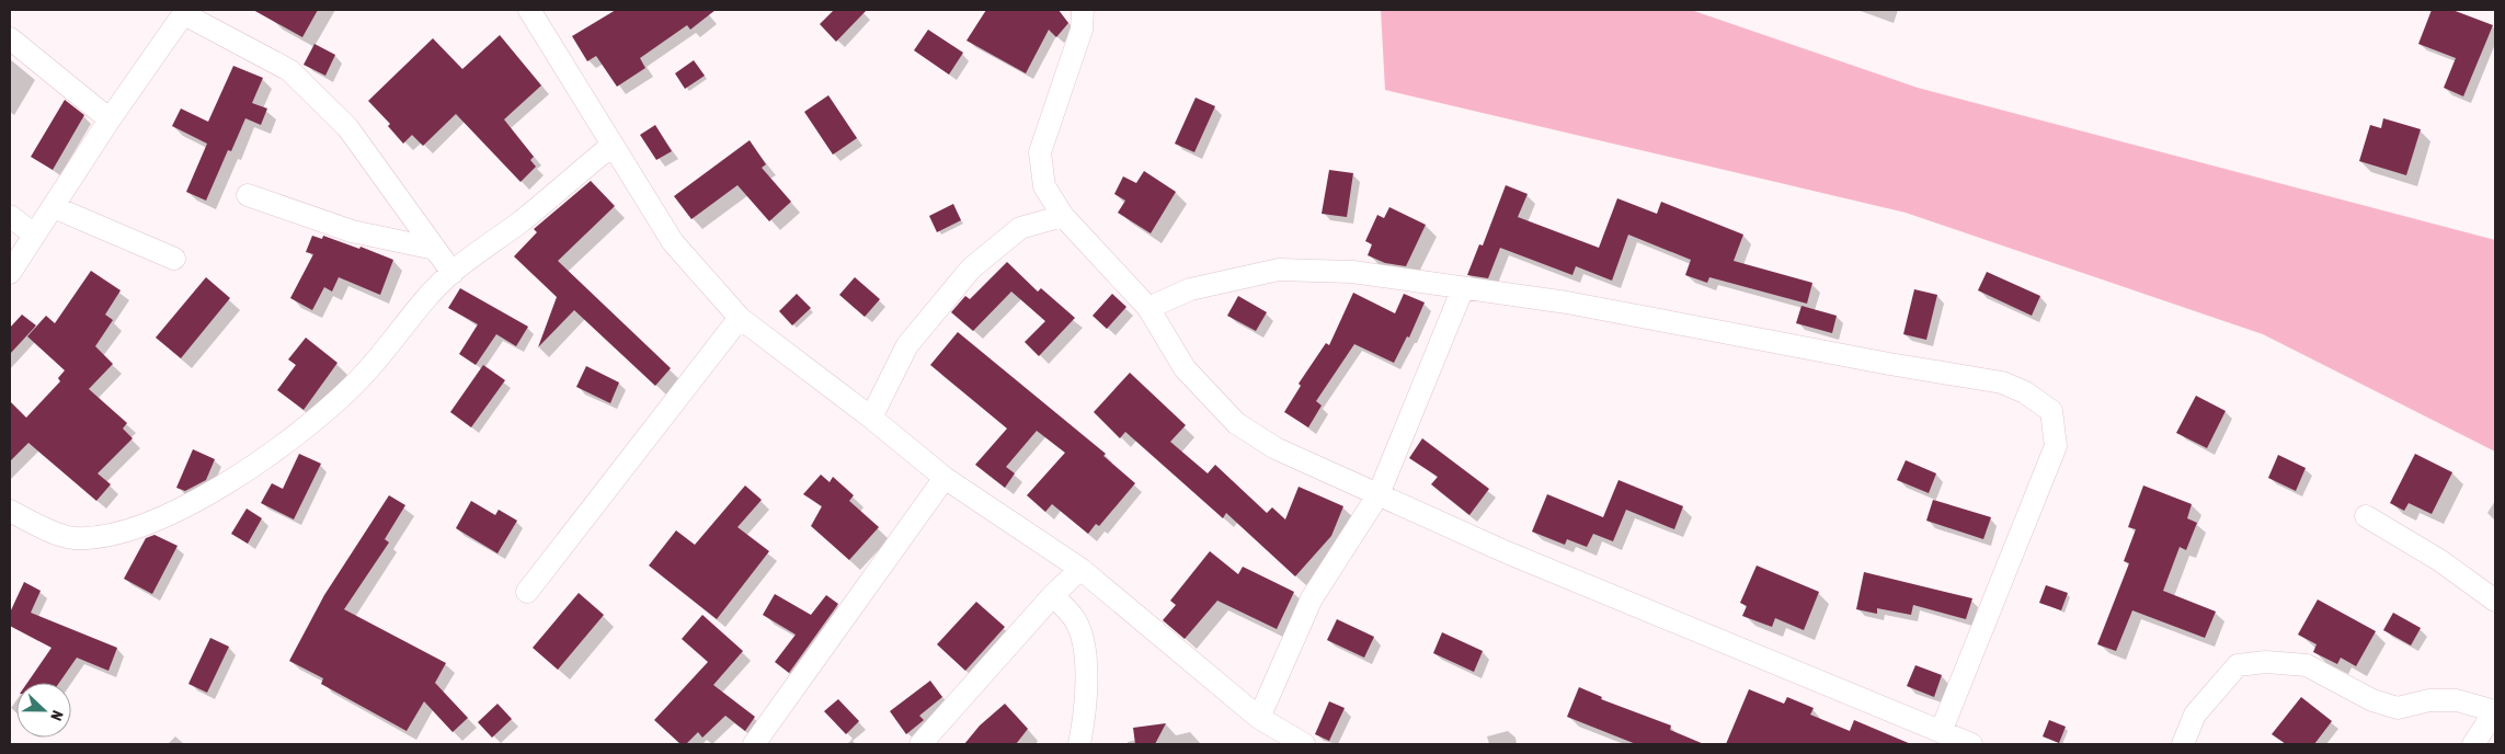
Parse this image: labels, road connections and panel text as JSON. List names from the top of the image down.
{
  "north": "right"
}
